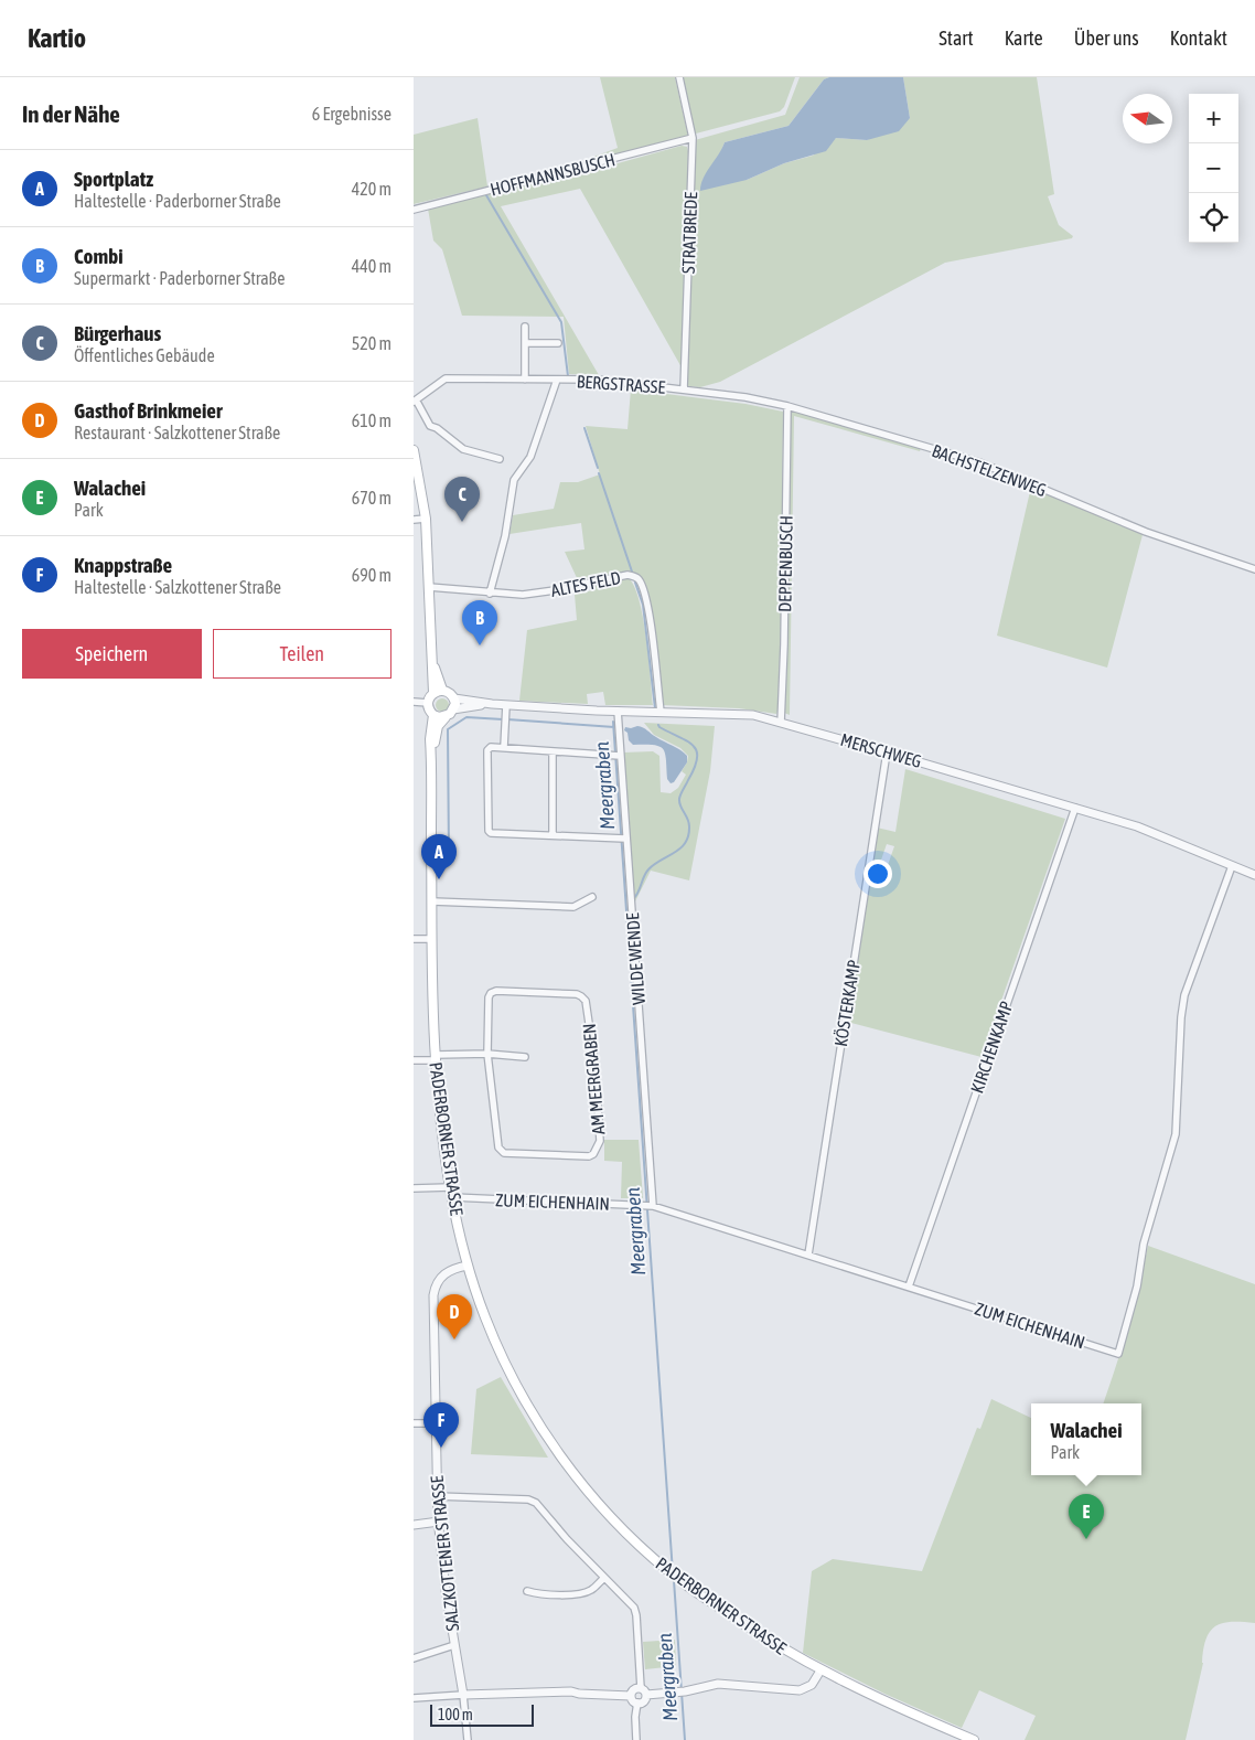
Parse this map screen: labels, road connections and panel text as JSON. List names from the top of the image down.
{
  "streets": {
    "main road": ["PADERBORNER STRASSE"],
    "street": [
      "HOFFMANNSBUSCH",
      "STRATBREDE",
      "BERGSTRASSE",
      "BACHSTELZENWEG",
      "DEPPENBUSCH",
      "ALTES FELD",
      "MERSCHWEG",
      "WILDE WENDE",
      "KÖSTERKAMP",
      "KIRCHENKAMP",
      "AM MEERGRABEN",
      "ZUM EICHENHAIN",
      "SALZKOTTENER STRASSE"
    ]
  },
  "crossings": [
    ["HOFFMANNSBUSCH", "STRATBREDE"],
    ["STRATBREDE", "BERGSTRASSE"],
    ["BERGSTRASSE", "BACHSTELZENWEG"],
    ["BACHSTELZENWEG", "DEPPENBUSCH"],
    ["DEPPENBUSCH", "MERSCHWEG"],
    ["ALTES FELD", "MERSCHWEG"],
    ["MERSCHWEG", "WILDE WENDE"],
    ["MERSCHWEG", "KÖSTERKAMP"],
    ["MERSCHWEG", "KIRCHENKAMP"],
    ["MERSCHWEG", "PADERBORNER STRASSE"],
    ["MERSCHWEG", "ZUM EICHENHAIN"],
    ["WILDE WENDE", "ZUM EICHENHAIN"],
    ["KÖSTERKAMP", "ZUM EICHENHAIN"],
    ["KIRCHENKAMP", "ZUM EICHENHAIN"],
    ["PADERBORNER STRASSE", "ZUM EICHENHAIN"],
    ["PADERBORNER STRASSE", "SALZKOTTENER STRASSE"]
  ],
  "water": ["Meergraben"],
  "scale_bar": "100 m",
  "north": "left",
  "page": {
    "header": "Kartio",
    "nav": [
      "Start",
      "Karte",
      "Über uns",
      "Kontakt"
    ],
    "heading": ["In der Nähe", "6 Ergebnisse"],
    "map_buttons": ["+", "−"],
    "list": [
      {
        "mark": "A",
        "name": "Sportplatz",
        "note": "Haltestelle · Paderborner Straße",
        "value": "420 m"
      },
      {
        "mark": "B",
        "name": "Combi",
        "note": "Supermarkt · Paderborner Straße",
        "value": "440 m"
      },
      {
        "mark": "C",
        "name": "Bürgerhaus",
        "note": "Öffentliches Gebäude",
        "value": "520 m"
      },
      {
        "mark": "D",
        "name": "Gasthof Brinkmeier",
        "note": "Restaurant · Salzkottener Straße",
        "value": "610 m"
      },
      {
        "mark": "E",
        "name": "Walachei",
        "note": "Park",
        "value": "670 m"
      },
      {
        "mark": "F",
        "name": "Knappstraße",
        "note": "Haltestelle · Salzkottener Straße",
        "value": "690 m"
      }
    ],
    "pins": [
      "C",
      "B",
      "A",
      "D",
      "F",
      "E"
    ],
    "buttons": ["Speichern", "Teilen"],
    "popup": ["Walachei", "Park"],
    "scale": "100 m"
  }
}
